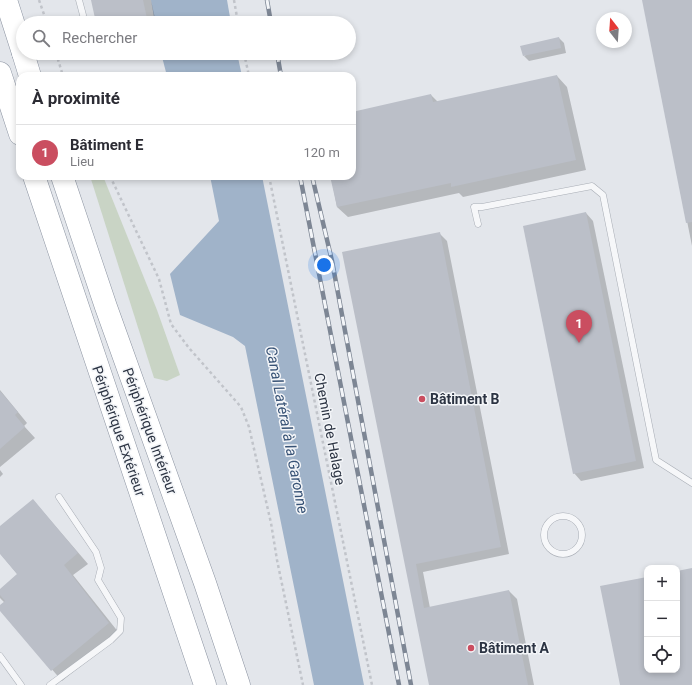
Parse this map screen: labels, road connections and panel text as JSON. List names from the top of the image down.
{
  "streets": {
    "highway": ["Périphérique Extérieur", "Périphérique Intérieur"],
    "path": ["Chemin de Halage"]
  },
  "water": ["Canal Latéral à la Garonne"],
  "places": ["Bâtiment B", "Bâtiment A"],
  "north": "top",
  "page": {
    "search": "Rechercher",
    "heading": "À proximité",
    "list": [
      {
        "mark": "1",
        "name": "Bâtiment E",
        "note": "Lieu",
        "value": "120 m"
      }
    ],
    "pins": "1",
    "map_buttons": ["+", "−"]
  }
}
